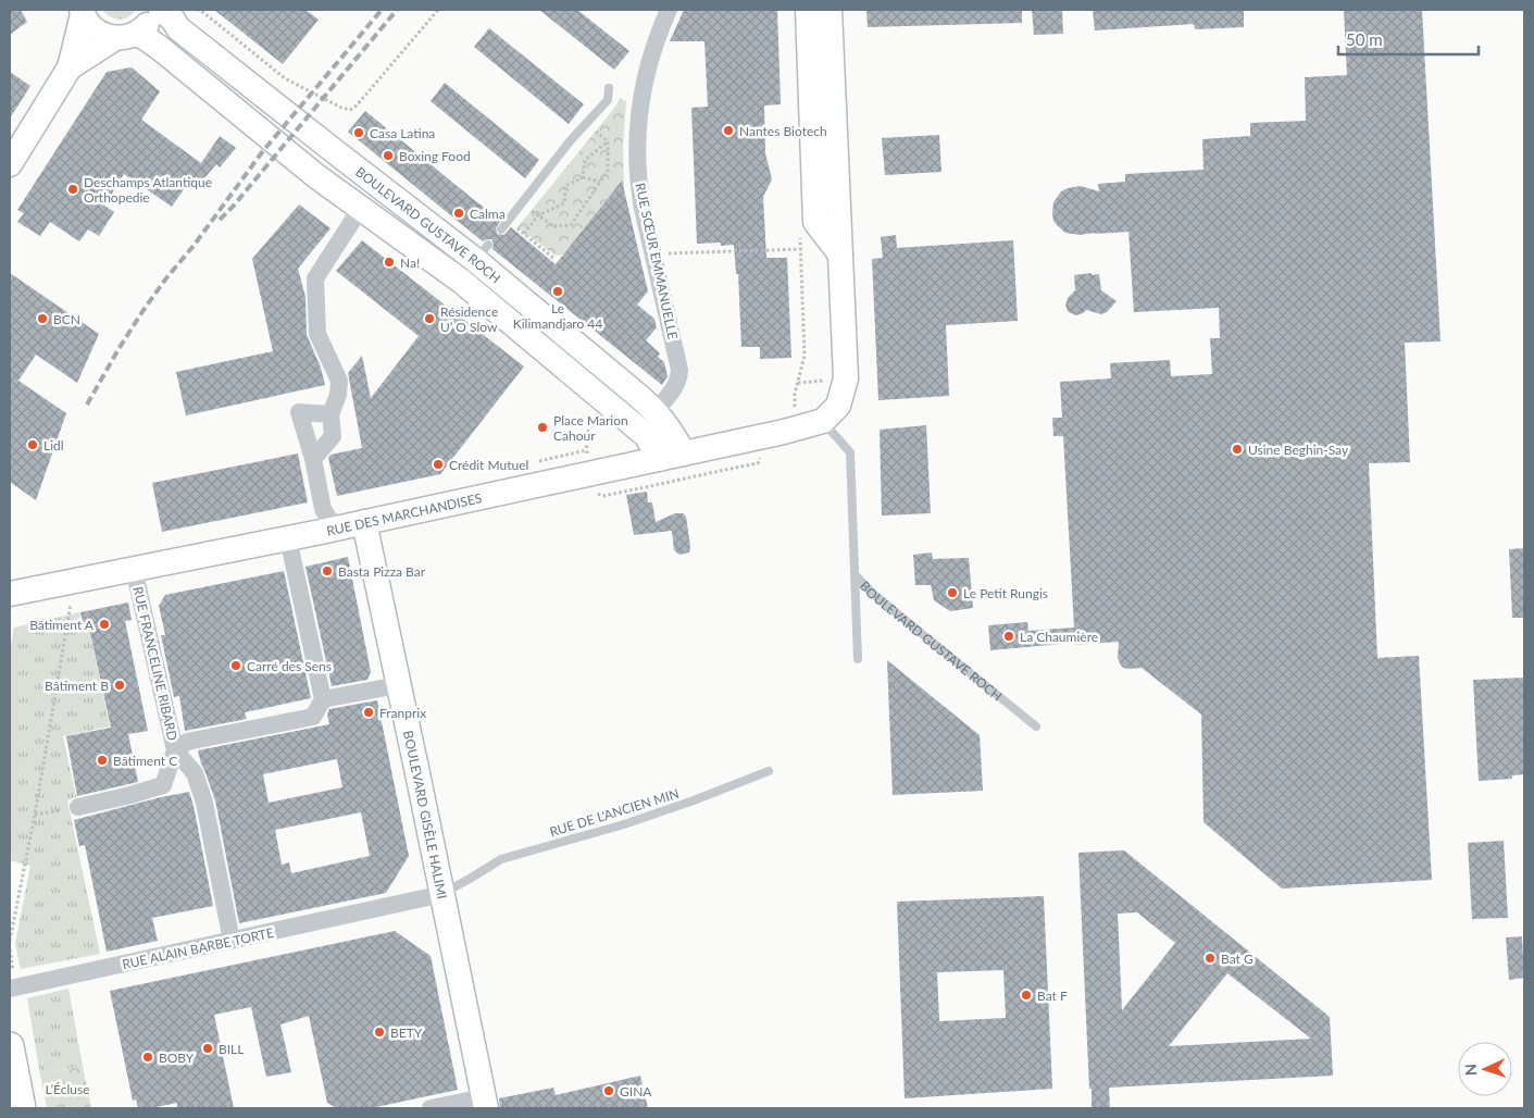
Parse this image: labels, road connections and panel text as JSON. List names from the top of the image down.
{
  "streets": {
    "street": [
      "BOULEVARD GUSTAVE ROCH",
      "RUE SŒUR EMMANUELLE",
      "RUE DES MARCHANDISES",
      "RUE FRANCELINE RIBARD",
      "BOULEVARD GISÈLE HALIMI",
      "RUE ALAIN BARBE TORTE"
    ],
    "lane": ["RUE DE L'ANCIEN MIN"]
  },
  "crossings": [
    ["BOULEVARD GUSTAVE ROCH", "RUE SŒUR EMMANUELLE"],
    ["BOULEVARD GUSTAVE ROCH", "RUE DES MARCHANDISES"],
    ["RUE DES MARCHANDISES", "RUE FRANCELINE RIBARD"],
    ["RUE DES MARCHANDISES", "BOULEVARD GISÈLE HALIMI"],
    ["RUE FRANCELINE RIBARD", "RUE ALAIN BARBE TORTE"],
    ["RUE DE L'ANCIEN MIN", "BOULEVARD GISÈLE HALIMI"],
    ["RUE DE L'ANCIEN MIN", "RUE ALAIN BARBE TORTE"],
    ["BOULEVARD GISÈLE HALIMI", "RUE ALAIN BARBE TORTE"]
  ],
  "parks": ["L’Écluse"],
  "places": [
    "Nantes Biotech",
    "Casa Latina",
    "Boxing Food",
    "Deschamps Atlantique Orthopedie",
    "Calma",
    "Na!",
    "Le Kilimandjaro 44",
    "BCN",
    "Résidence U’ O Slow",
    "Place Marion Cahour",
    "Lidl",
    "Usine Beghin-Say",
    "Crédit Mutuel",
    "Basta Pizza Bar",
    "Le Petit Rungis",
    "Bâtiment A",
    "La Chaumière",
    "Carré des Sens",
    "Bâtiment B",
    "Franprix",
    "Bâtiment C",
    "Bat G",
    "Bat F",
    "BETY",
    "BILL",
    "BOBY",
    "GINA"
  ],
  "scale_bar": "50 m",
  "north": "left"
}
